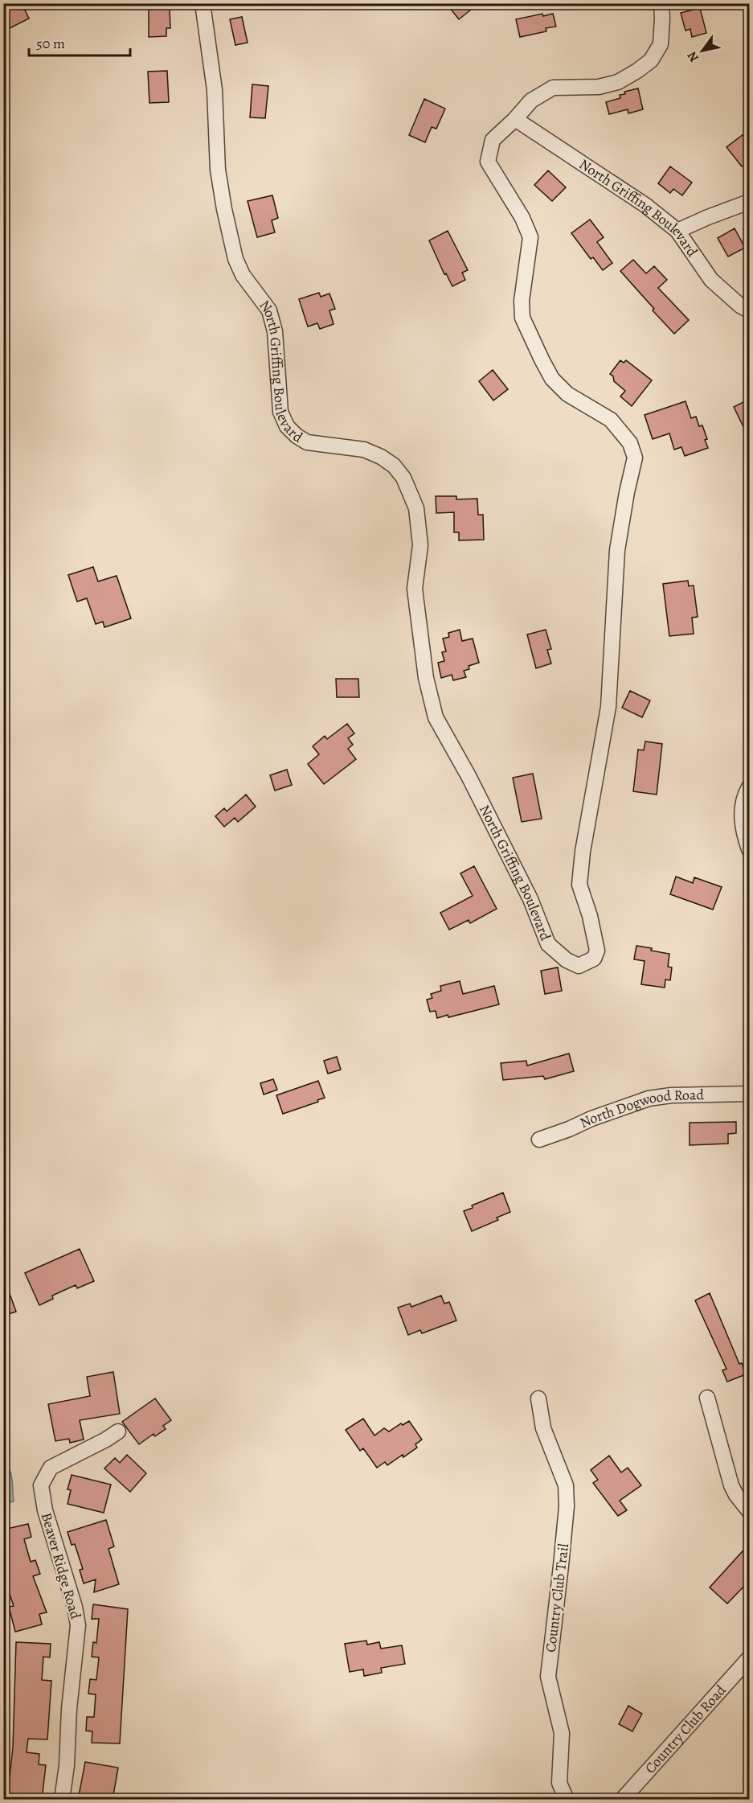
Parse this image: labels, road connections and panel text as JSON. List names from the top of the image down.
{
  "streets": {
    "street": [
      "North Griffing Boulevard",
      "North Dogwood Road",
      "Beaver Ridge Road",
      "Country Club Trail",
      "Country Club Road"
    ]
  },
  "scale_bar": "50 m",
  "north": "bottom left"
}
